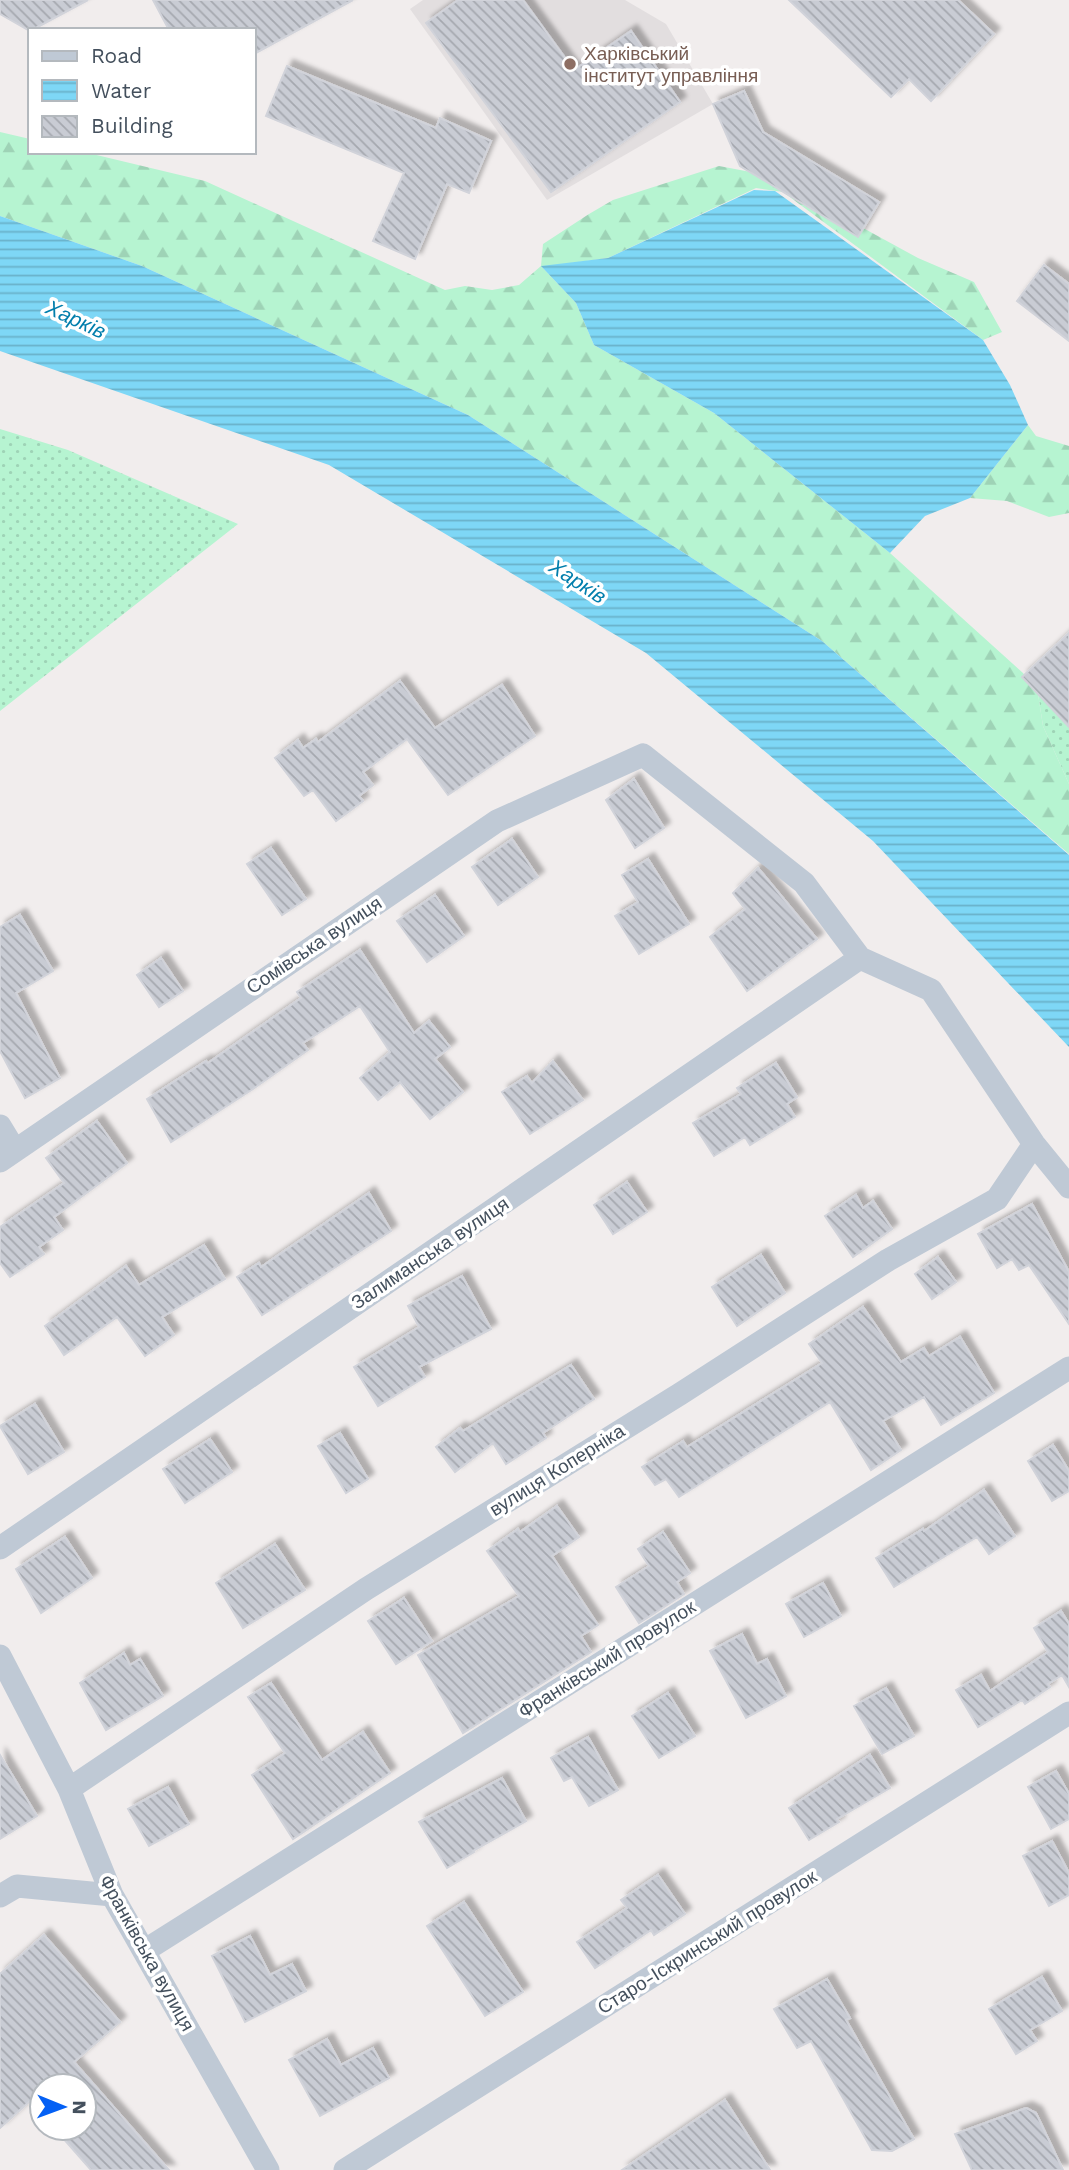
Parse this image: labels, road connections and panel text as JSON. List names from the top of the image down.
{
  "streets": {
    "street": [
      "Сомівська вулиця",
      "Залиманська вулиця",
      "вулиця Коперніка",
      "Франківський провулок",
      "Старо-Іскринський провулок",
      "Франківська вулиця"
    ]
  },
  "crossings": [
    ["Сомівська вулиця", "Залиманська вулиця"],
    ["вулиця Коперніка", "Франківська вулиця"],
    ["Франківський провулок", "Франківська вулиця"]
  ],
  "water": ["Харків"],
  "places": ["Харківський інститут управління"],
  "legend": ["Road", "Water", "Building"],
  "north": "right"
}
